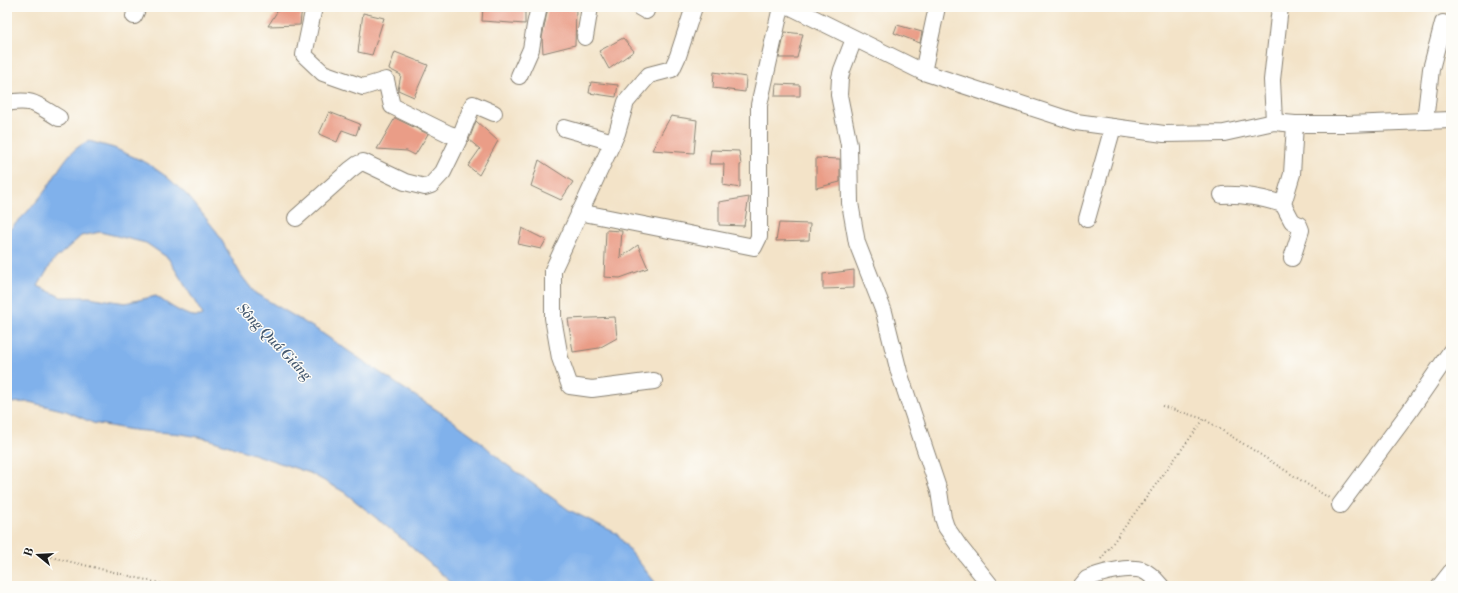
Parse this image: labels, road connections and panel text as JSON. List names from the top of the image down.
{
  "water": ["Sông Quá Giáng"],
  "north": "left"
}
